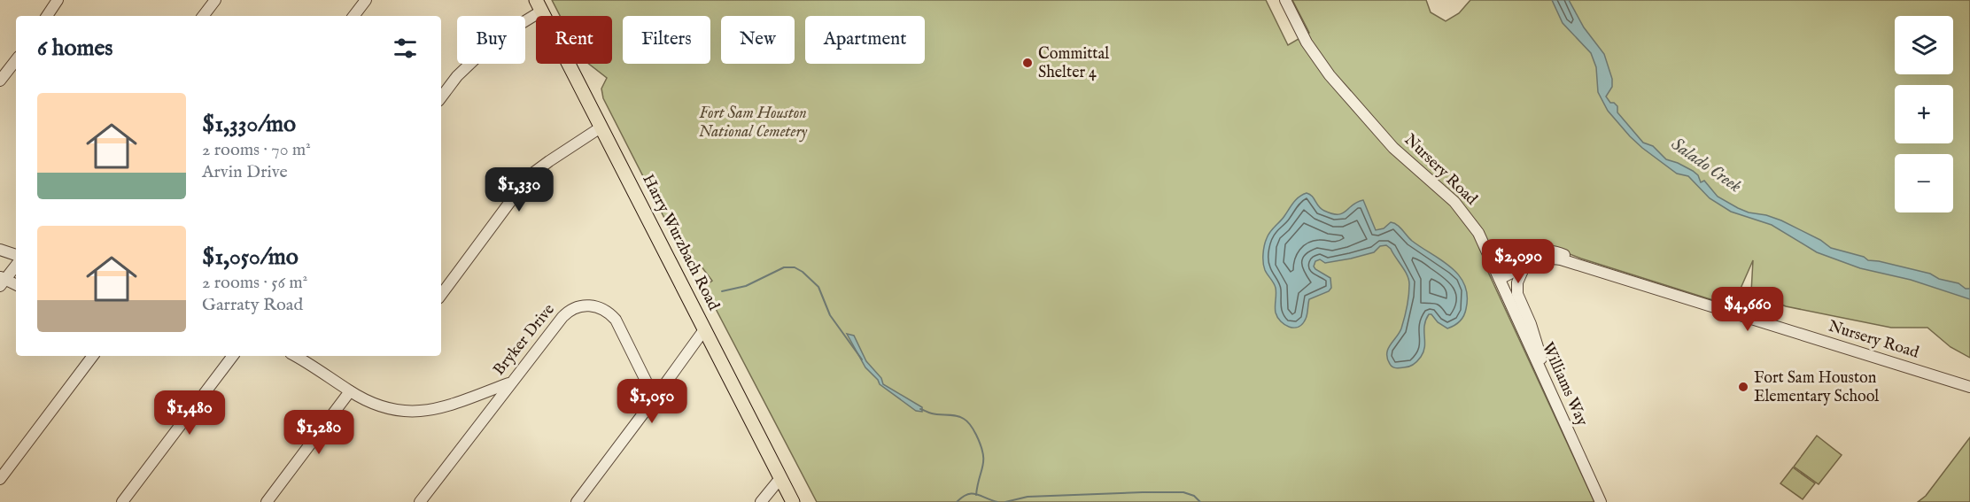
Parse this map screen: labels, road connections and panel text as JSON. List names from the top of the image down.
{
  "streets": {
    "main road": ["Harry Wurzbach Road"],
    "street": ["Nursery Road", "Bryker Drive", "Williams Way"]
  },
  "crossings": [
    ["Nursery Road", "Williams Way"]
  ],
  "water": ["Salado Creek"],
  "parks": ["Fort Sam Houston National Cemetery"],
  "places": ["Committal Shelter 4", "Fort Sam Houston Elementary School"],
  "page": {
    "map_buttons": ["+", "−"],
    "chip": [
      "Buy",
      "Rent",
      "Filters",
      "New",
      "Apartment"
    ],
    "heading": "6 homes",
    "list": [
      {
        "name": "$1,330/mo",
        "note": "2 rooms · 70 m² · Arvin Drive"
      },
      {
        "name": "$1,050/mo",
        "note": "2 rooms · 56 m² · Garraty Road"
      }
    ],
    "price": [
      "$1,330",
      "$2,090",
      "$4,660",
      "$1,050",
      "$1,480",
      "$1,280"
    ]
  }
}
